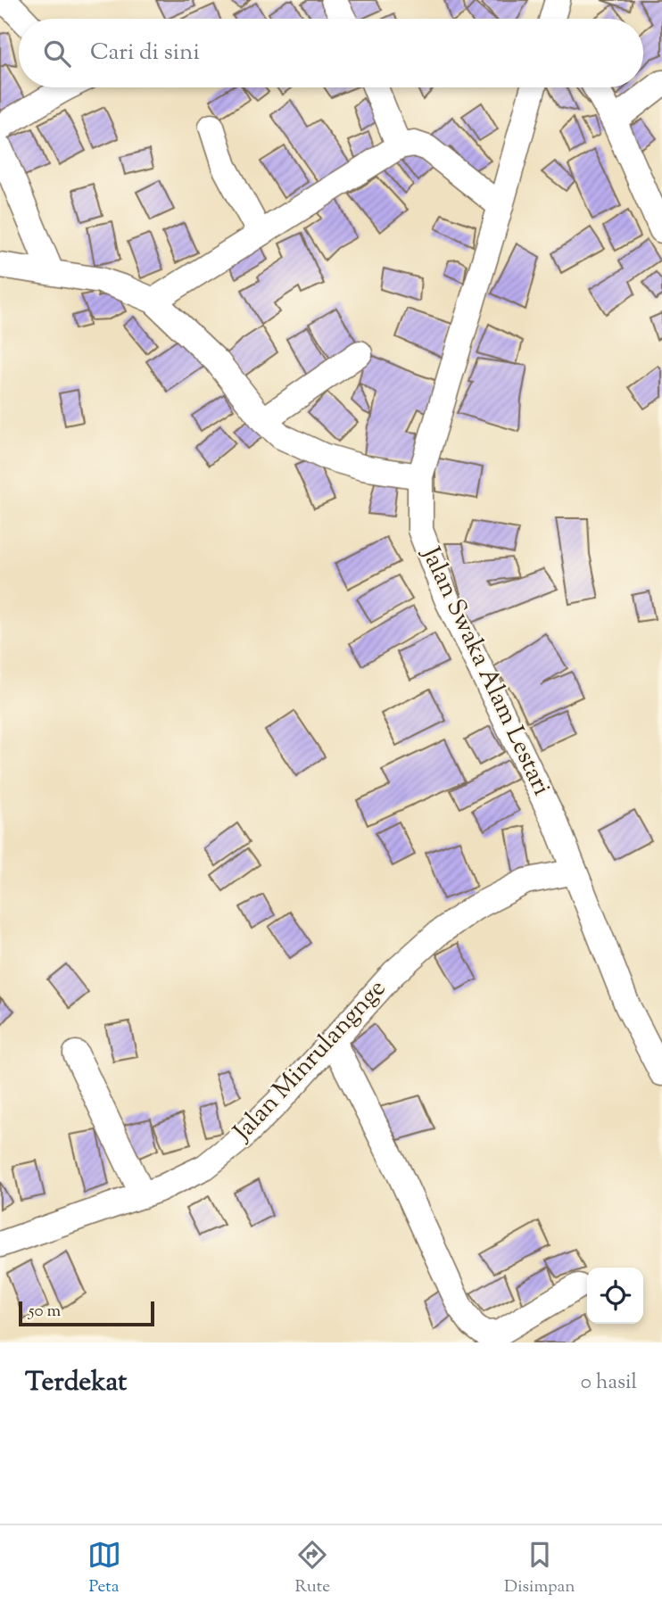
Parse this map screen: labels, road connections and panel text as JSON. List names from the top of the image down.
{
  "streets": {
    "street": ["Jalan Swaka Alam Lestari", "Jalan Minrulangnge"]
  },
  "crossings": [
    ["Jalan Swaka Alam Lestari", "Jalan Minrulangnge"]
  ],
  "scale_bar": "50 m",
  "page": {
    "search": "Cari di sini",
    "scale": "50 m",
    "heading": ["Terdekat", "0 hasil"],
    "nav": ["Peta", "Rute", "Disimpan"]
  }
}
